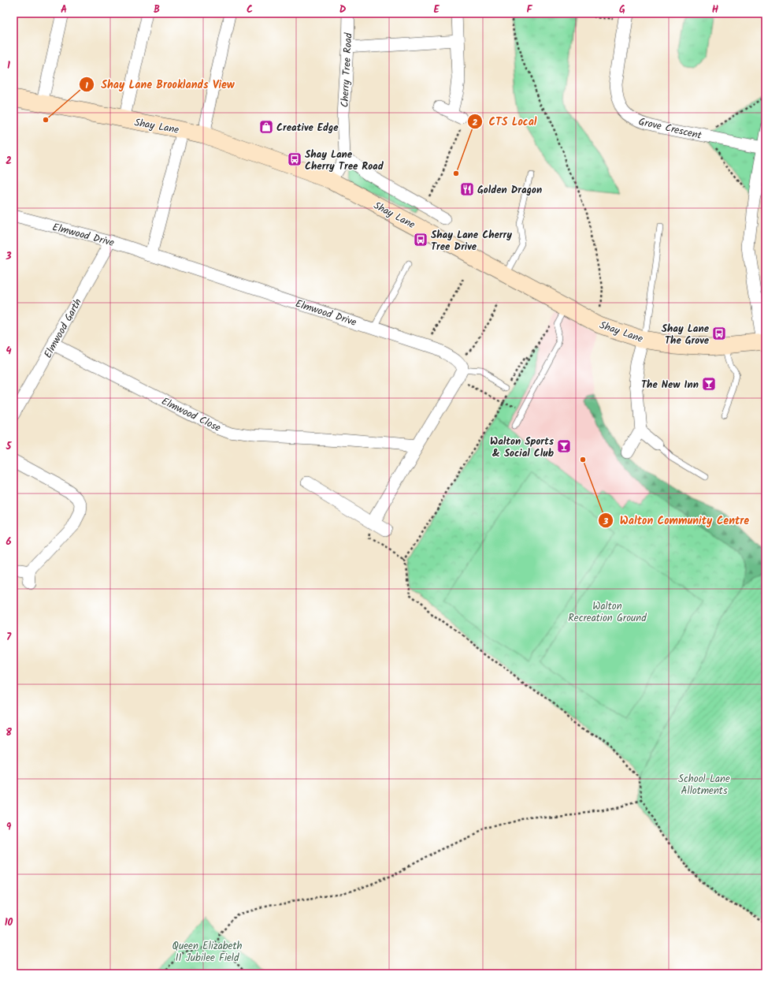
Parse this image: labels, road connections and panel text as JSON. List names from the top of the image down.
{
  "streets": {
    "main road": ["Shay Lane"],
    "street": [
      "Cherry Tree Road",
      "Grove Crescent",
      "Elmwood Drive",
      "Elmwood Garth",
      "Elmwood Close"
    ]
  },
  "crossings": [
    ["Elmwood Drive", "Elmwood Garth"],
    ["Elmwood Garth", "Elmwood Close"]
  ],
  "parks": ["Walton Recreation Ground", "School Lane Allotments", "Queen Elizabeth II Jubilee Field"],
  "places": {
    "other": ["Shay Lane Brooklands View", "CTS Local", "Walton Community Centre"],
    "shop": ["Creative Edge"],
    "bus stop": ["Shay Lane Cherry Tree Road", "Shay Lane Cherry Tree Drive", "Shay Lane The Grove"],
    "restaurant": ["Golden Dragon"],
    "bar": ["The New Inn", "Walton Sports & Social Club"]
  },
  "grid": {
    "columns": [
      "A",
      "B",
      "C",
      "D",
      "E",
      "F",
      "G",
      "H"
    ],
    "rows": [
      "1",
      "2",
      "3",
      "4",
      "5",
      "6",
      "7",
      "8",
      "9",
      "10"
    ]
  }
}
